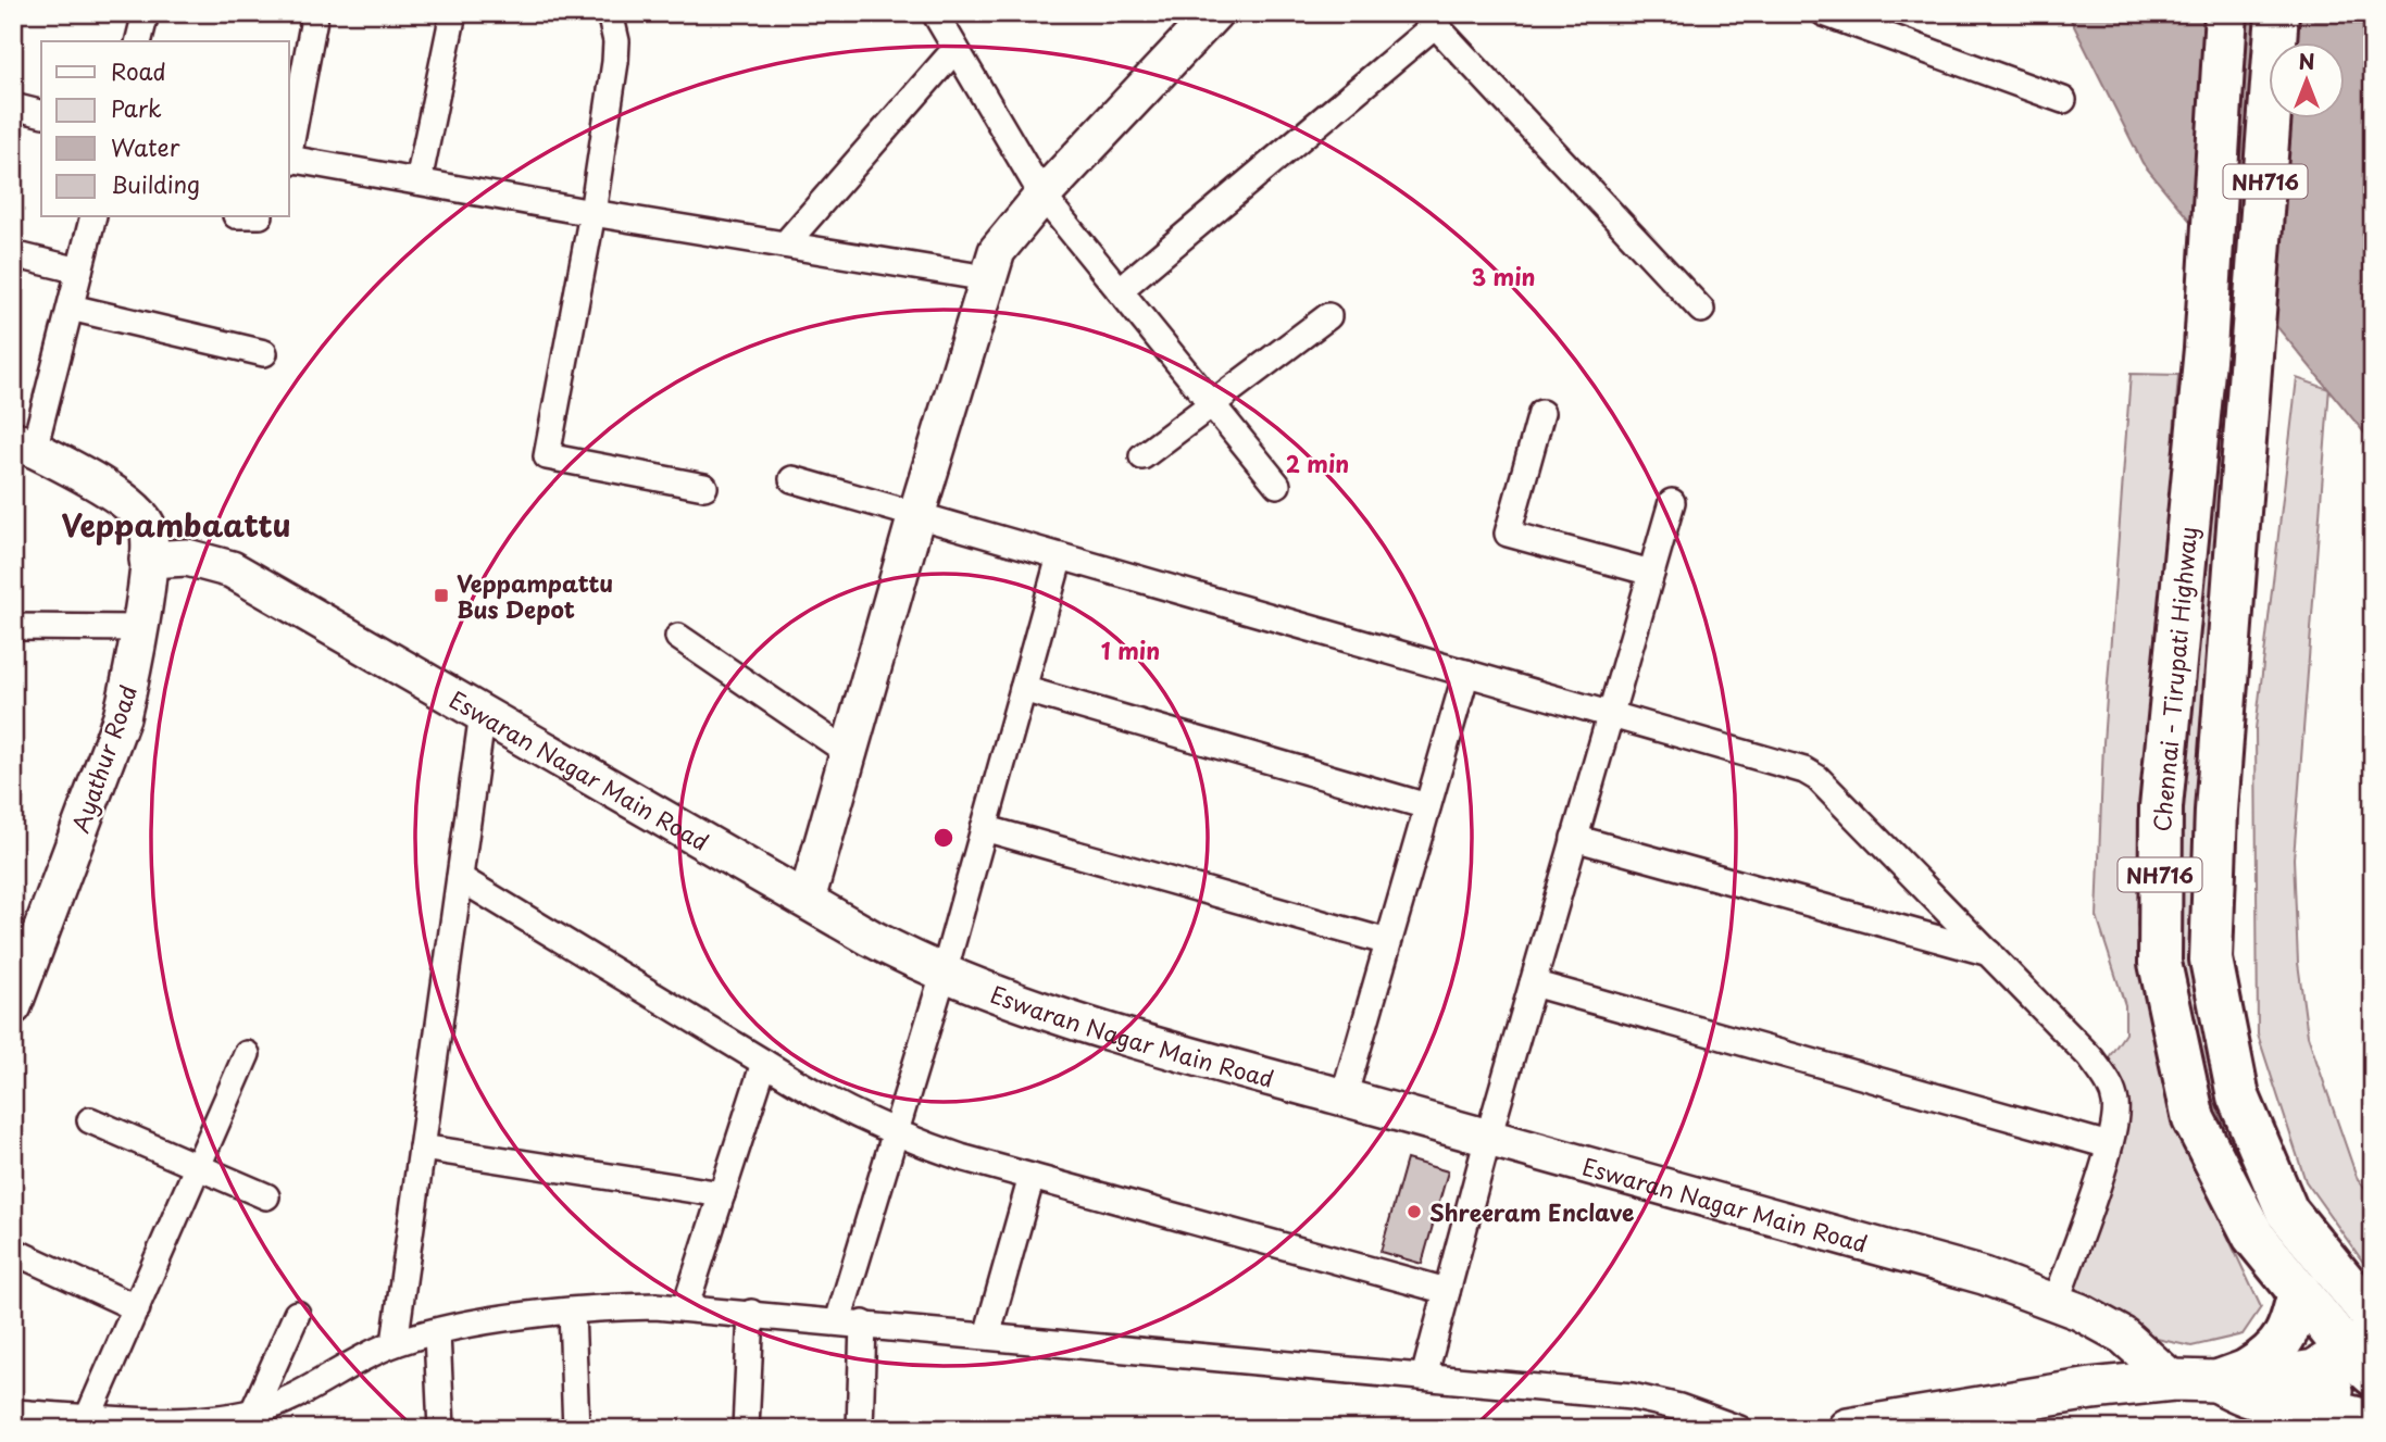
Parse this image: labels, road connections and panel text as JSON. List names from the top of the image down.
{
  "streets": {
    "highway": ["NH716", "Chennai - Tirupati Highway"],
    "street": ["Ayathur Road", "Eswaran Nagar Main Road"]
  },
  "crossings": [
    ["Ayathur Road", "Eswaran Nagar Main Road"]
  ],
  "districts": ["Veppambaattu"],
  "places": {
    "transit": ["Veppampattu Bus Depot"],
    "other": ["Shreeram Enclave"]
  },
  "legend": [
    "Road",
    "Park",
    "Water",
    "Building"
  ],
  "north": "top",
  "rings": ["3 min", "2 min", "1 min"]
}
